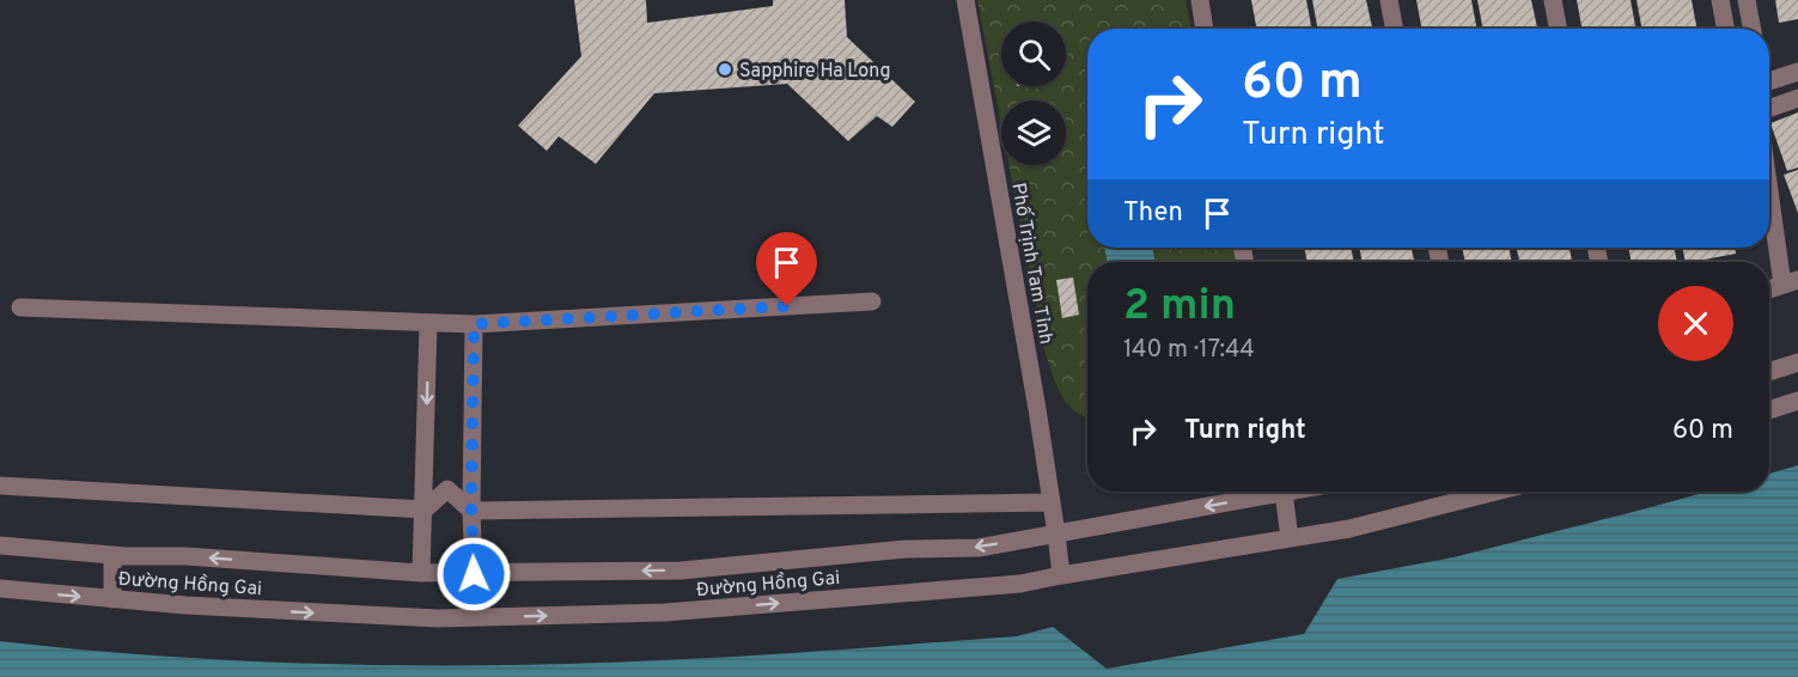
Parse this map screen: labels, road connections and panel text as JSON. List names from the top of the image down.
{
  "streets": {
    "street": ["Phố Trịnh Tam Tỉnh", "Đường Hồng Gai"]
  },
  "crossings": [
    ["Phố Trịnh Tam Tỉnh", "Đường Hồng Gai"]
  ],
  "places": ["Sapphire Ha Long"],
  "page": {
    "turn": ["60 m", "Turn right"],
    "then": "Then",
    "heading": ["2 min", "140 m · 17:44"],
    "list": [
      {
        "name": "Turn right",
        "value": "60 m"
      }
    ]
  }
}
